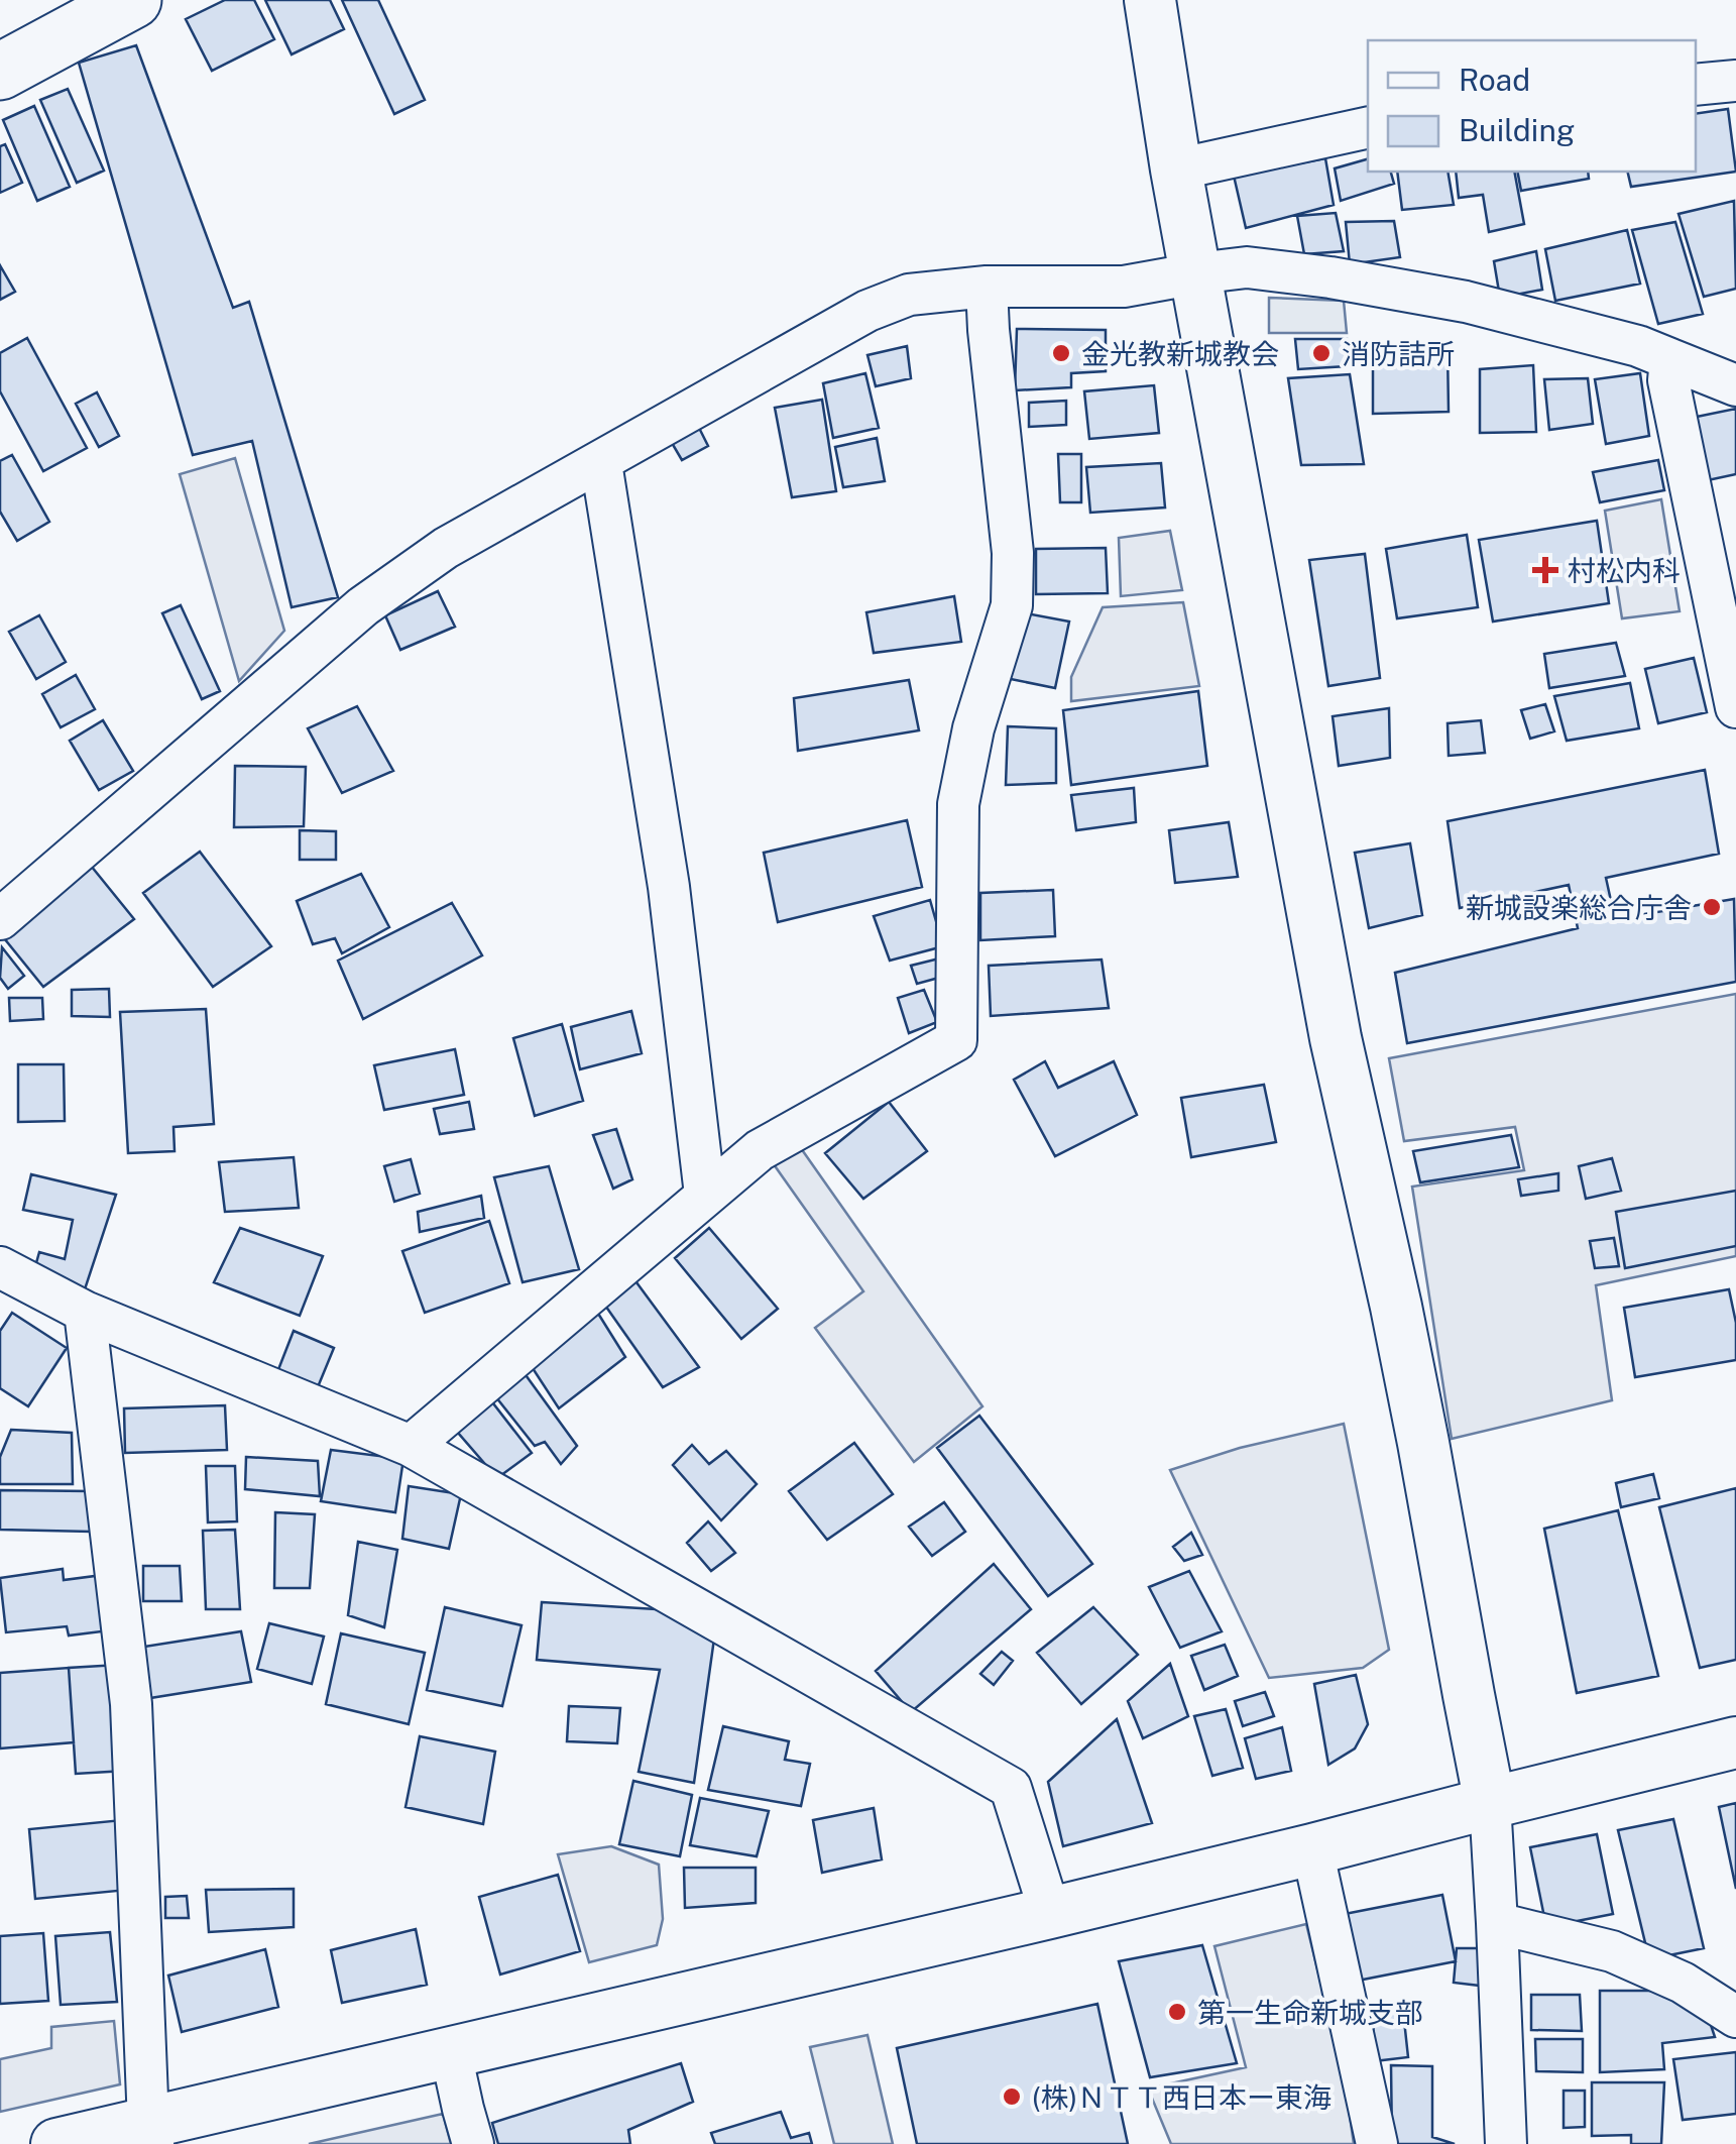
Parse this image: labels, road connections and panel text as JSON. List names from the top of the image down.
{
  "places": {
    "other": [
      "金光教新城教会",
      "消防詰所",
      "新城設楽総合庁舎",
      "第一生命新城支部",
      "(株)ＮＴＴ西日本ー東海"
    ],
    "health": ["村松内科"]
  },
  "legend": ["Road", "Building"]
}
